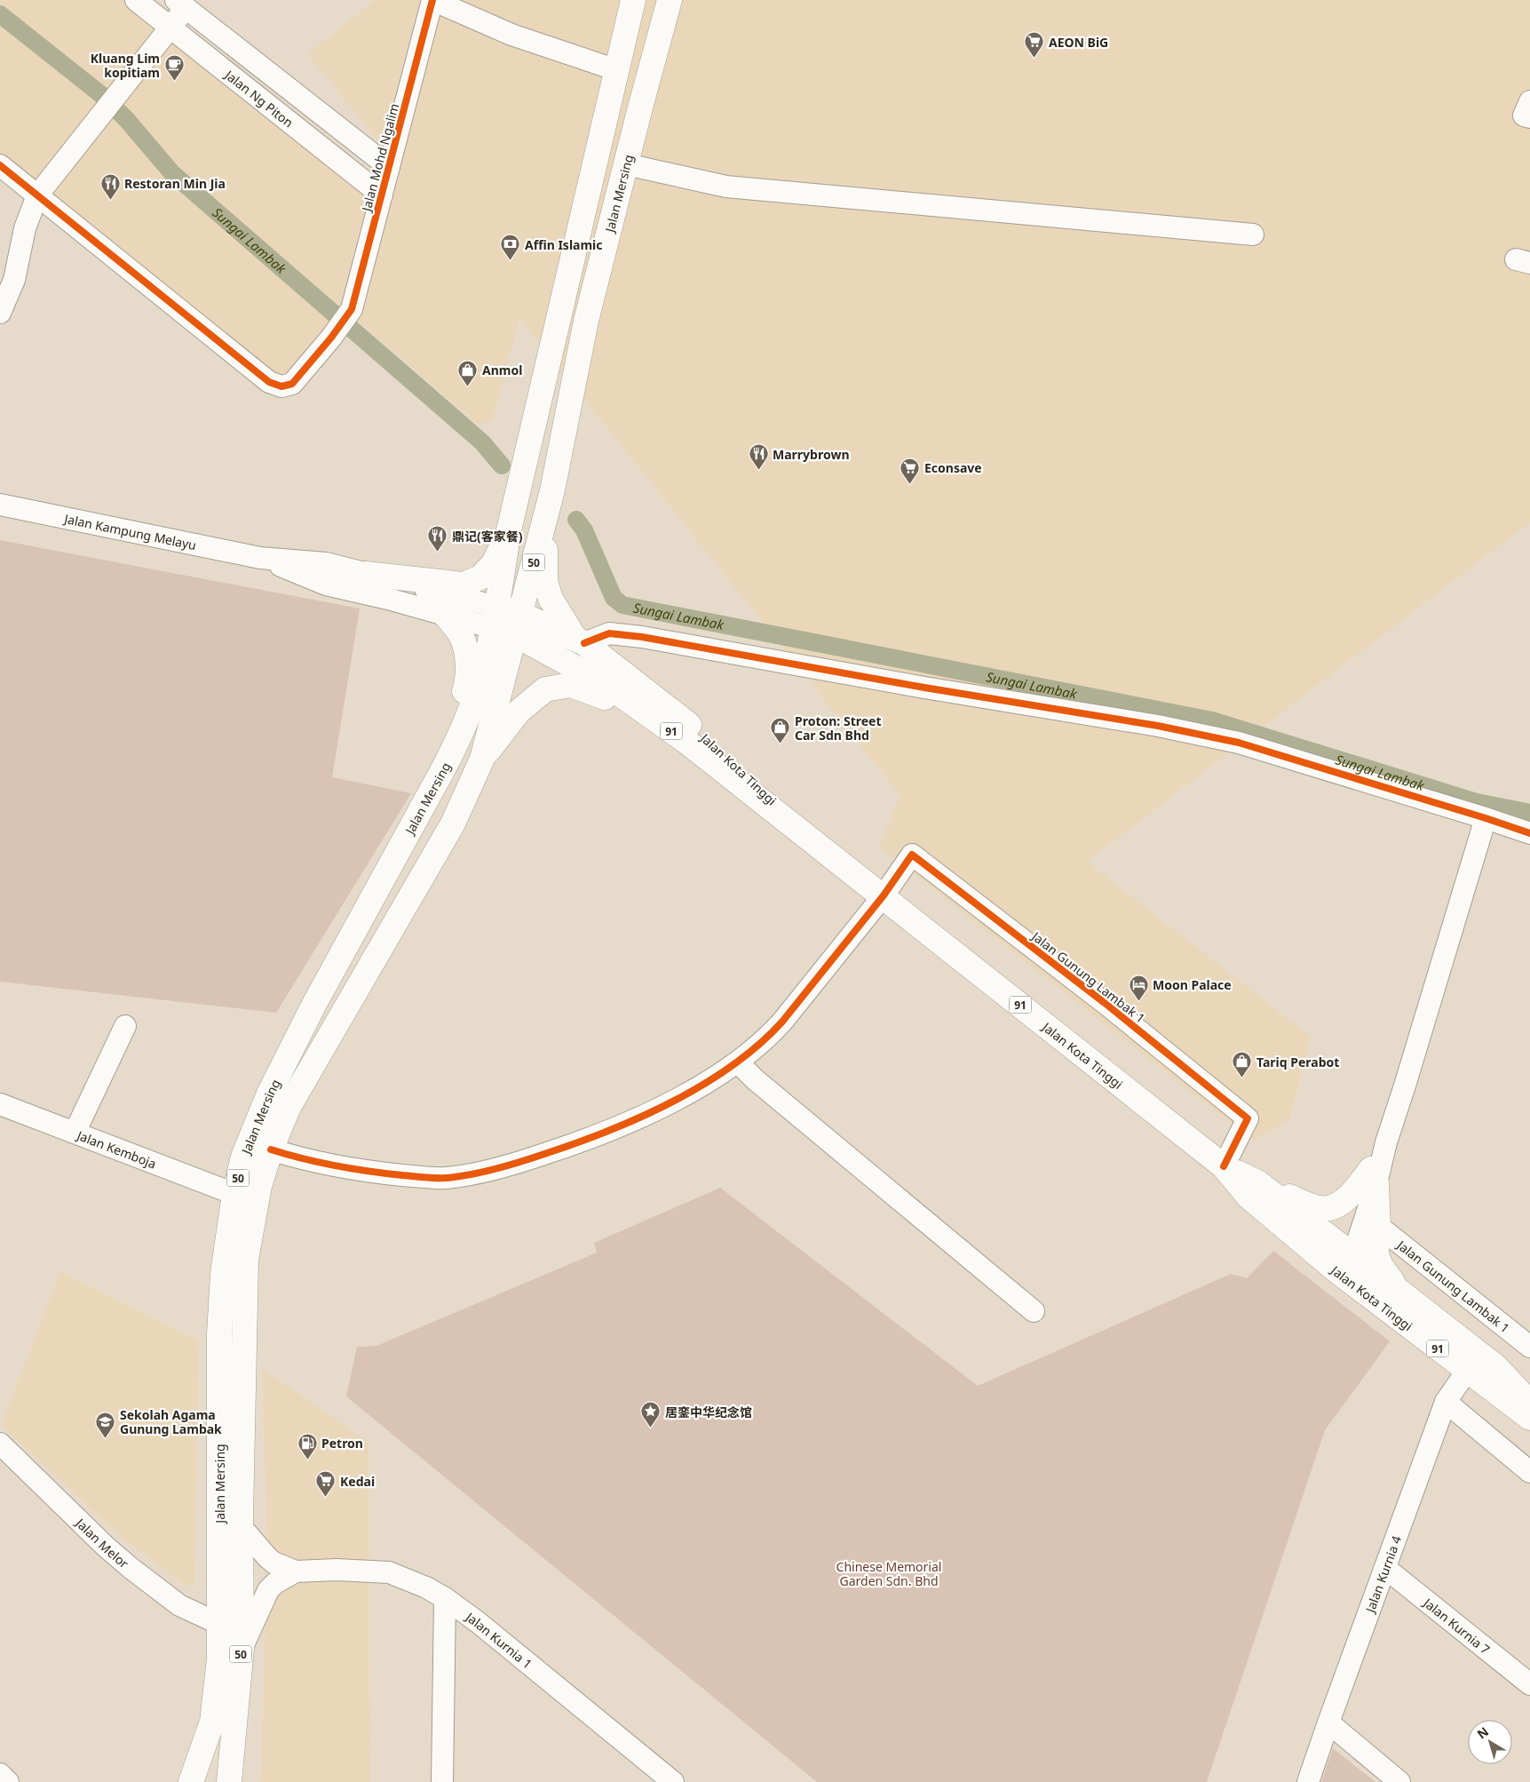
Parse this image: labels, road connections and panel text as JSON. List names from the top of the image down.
{
  "streets": {
    "highway": [
      "Jalan Mersing",
      "50",
      "91",
      "Jalan Kota Tinggi"
    ],
    "street": [
      "Jalan Ng Piton",
      "Jalan Mohd Ngalim",
      "Jalan Kampung Melayu",
      "Jalan Gunung Lambak 1",
      "Jalan Kemboja",
      "Jalan Melor",
      "Jalan Kurnia 4",
      "Jalan Kurnia 7",
      "Jalan Kurnia 1"
    ]
  },
  "crossings": [
    ["Jalan Ng Piton", "Jalan Mohd Ngalim"],
    ["Jalan Mersing", "Jalan Kampung Melayu"],
    ["Jalan Mersing", "Jalan Kota Tinggi"],
    ["Jalan Mersing", "Jalan Kemboja"],
    ["Jalan Mersing", "Jalan Melor"],
    ["Jalan Kampung Melayu", "Jalan Kota Tinggi"],
    ["Jalan Kota Tinggi", "Jalan Gunung Lambak 1"],
    ["Jalan Kota Tinggi", "Jalan Kurnia 4"],
    ["Jalan Kurnia 4", "Jalan Kurnia 7"]
  ],
  "water": ["Sungai Lambak"],
  "parks": ["Chinese Memorial Garden Sdn. Bhd"],
  "places": {
    "supermarket": ["AEON BiG", "Econsave", "Kedai"],
    "cafe": ["Kluang Lim kopitiam"],
    "restaurant": ["Restoran Min Jia", "Marrybrown", "鼎记(客家餐)"],
    "bank": ["Affin Islamic"],
    "shop": ["Anmol", "Proton: Street Car Sdn Bhd", "Tariq Perabot"],
    "hotel": ["Moon Palace"],
    "place": ["居銮中华纪念馆"],
    "school or university": ["Sekolah Agama Gunung Lambak"],
    "fuel station": ["Petron"]
  },
  "north": "top left"
}
